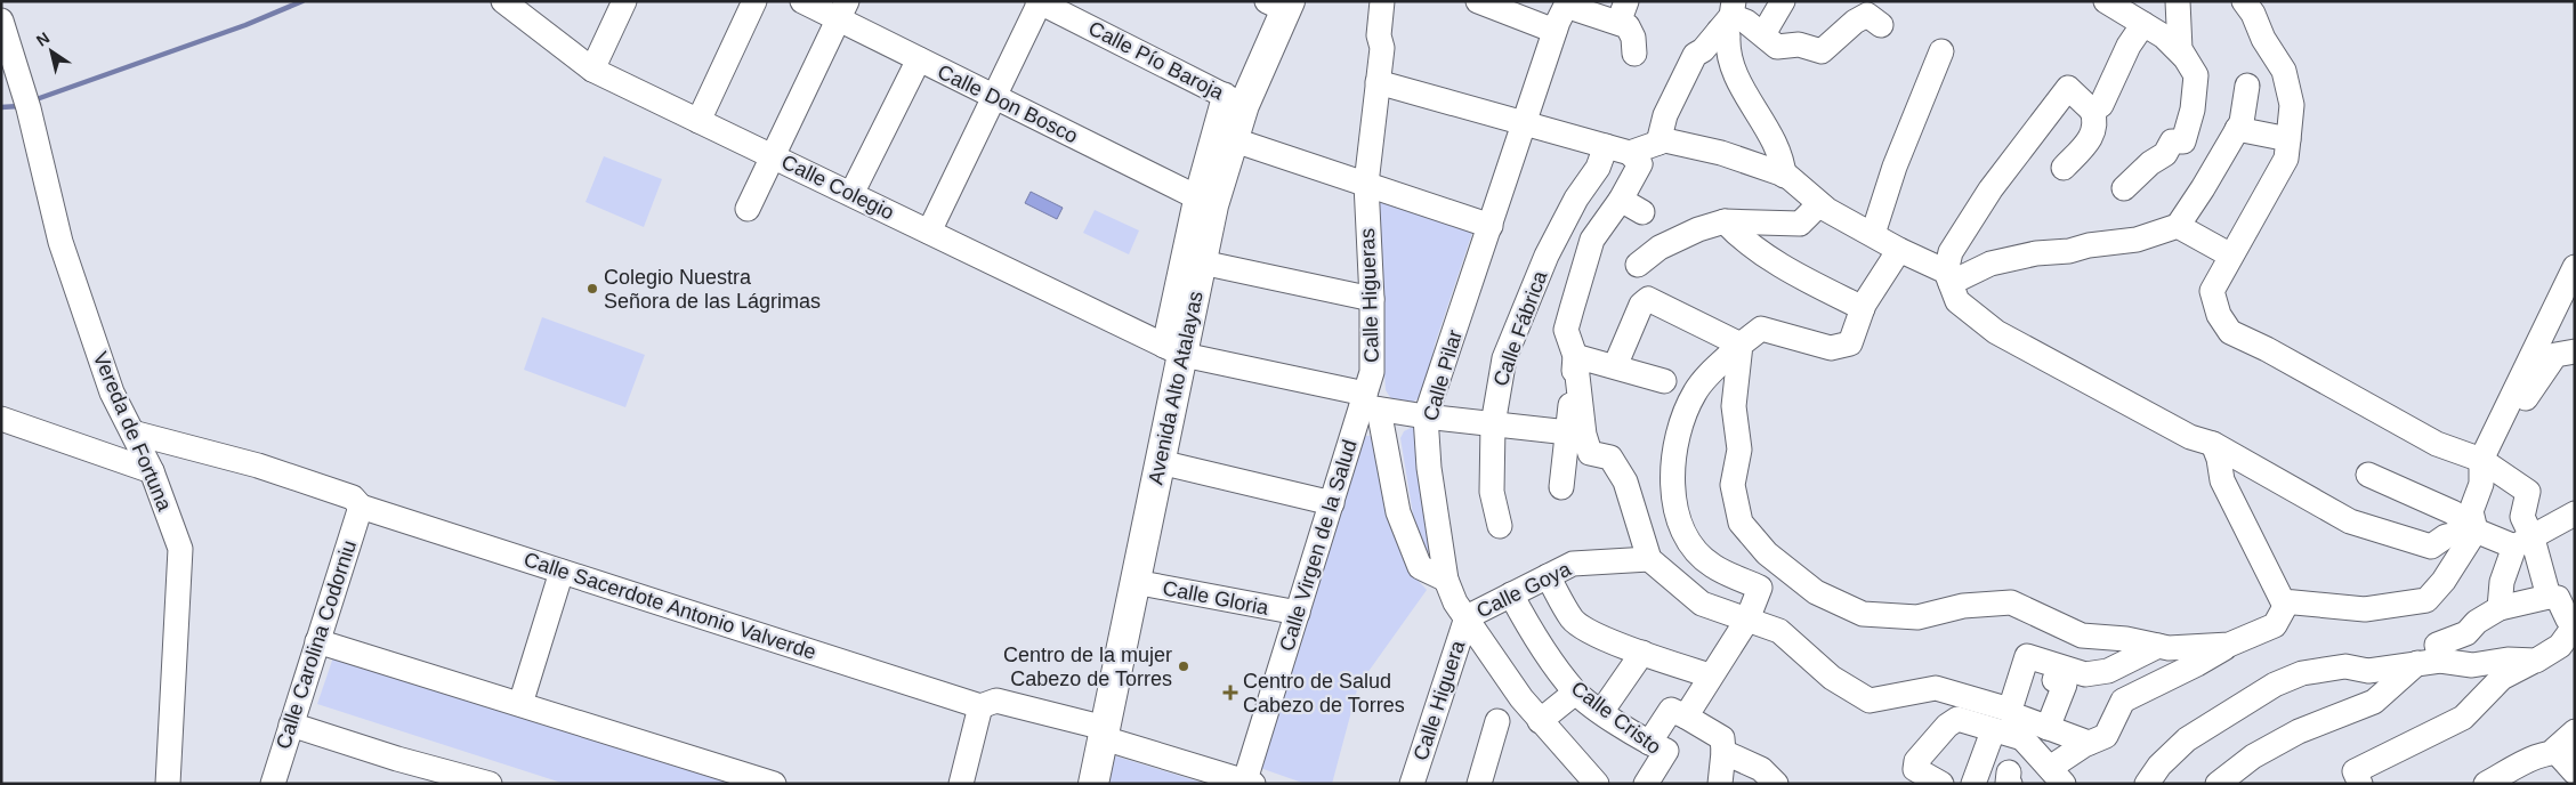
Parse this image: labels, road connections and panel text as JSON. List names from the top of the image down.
{
  "streets": {
    "main road": ["Avenida Alto Atalayas"],
    "street": [
      "Calle Pío Baroja",
      "Calle Don Bosco",
      "Calle Colegio",
      "Calle Higueras",
      "Calle Fábrica",
      "Calle Pilar",
      "Vereda de Fortuna",
      "Calle Virgen de la Salud",
      "Calle Goya",
      "Calle Gloria",
      "Calle Sacerdote Antonio Valverde",
      "Calle Carolina Codorniu",
      "Calle Higuera",
      "Calle Cristo"
    ]
  },
  "crossings": [
    ["Calle Pío Baroja", "Avenida Alto Atalayas"],
    ["Calle Don Bosco", "Avenida Alto Atalayas"],
    ["Calle Colegio", "Calle Higueras"],
    ["Calle Colegio", "Calle Fábrica"],
    ["Calle Colegio", "Calle Pilar"],
    ["Calle Colegio", "Avenida Alto Atalayas"],
    ["Calle Colegio", "Calle Virgen de la Salud"],
    ["Calle Higueras", "Calle Virgen de la Salud"],
    ["Calle Pilar", "Calle Goya"],
    ["Calle Pilar", "Calle Higuera"],
    ["Avenida Alto Atalayas", "Calle Gloria"],
    ["Vereda de Fortuna", "Calle Sacerdote Antonio Valverde"],
    ["Calle Virgen de la Salud", "Calle Gloria"],
    ["Calle Goya", "Calle Higuera"],
    ["Calle Goya", "Calle Cristo"],
    ["Calle Sacerdote Antonio Valverde", "Calle Carolina Codorniu"]
  ],
  "places": {
    "other": ["Colegio Nuestra Señora de las Lágrimas", "Centro de la mujer Cabezo de Torres"],
    "health": ["Centro de Salud Cabezo de Torres"]
  },
  "north": "top left"
}
